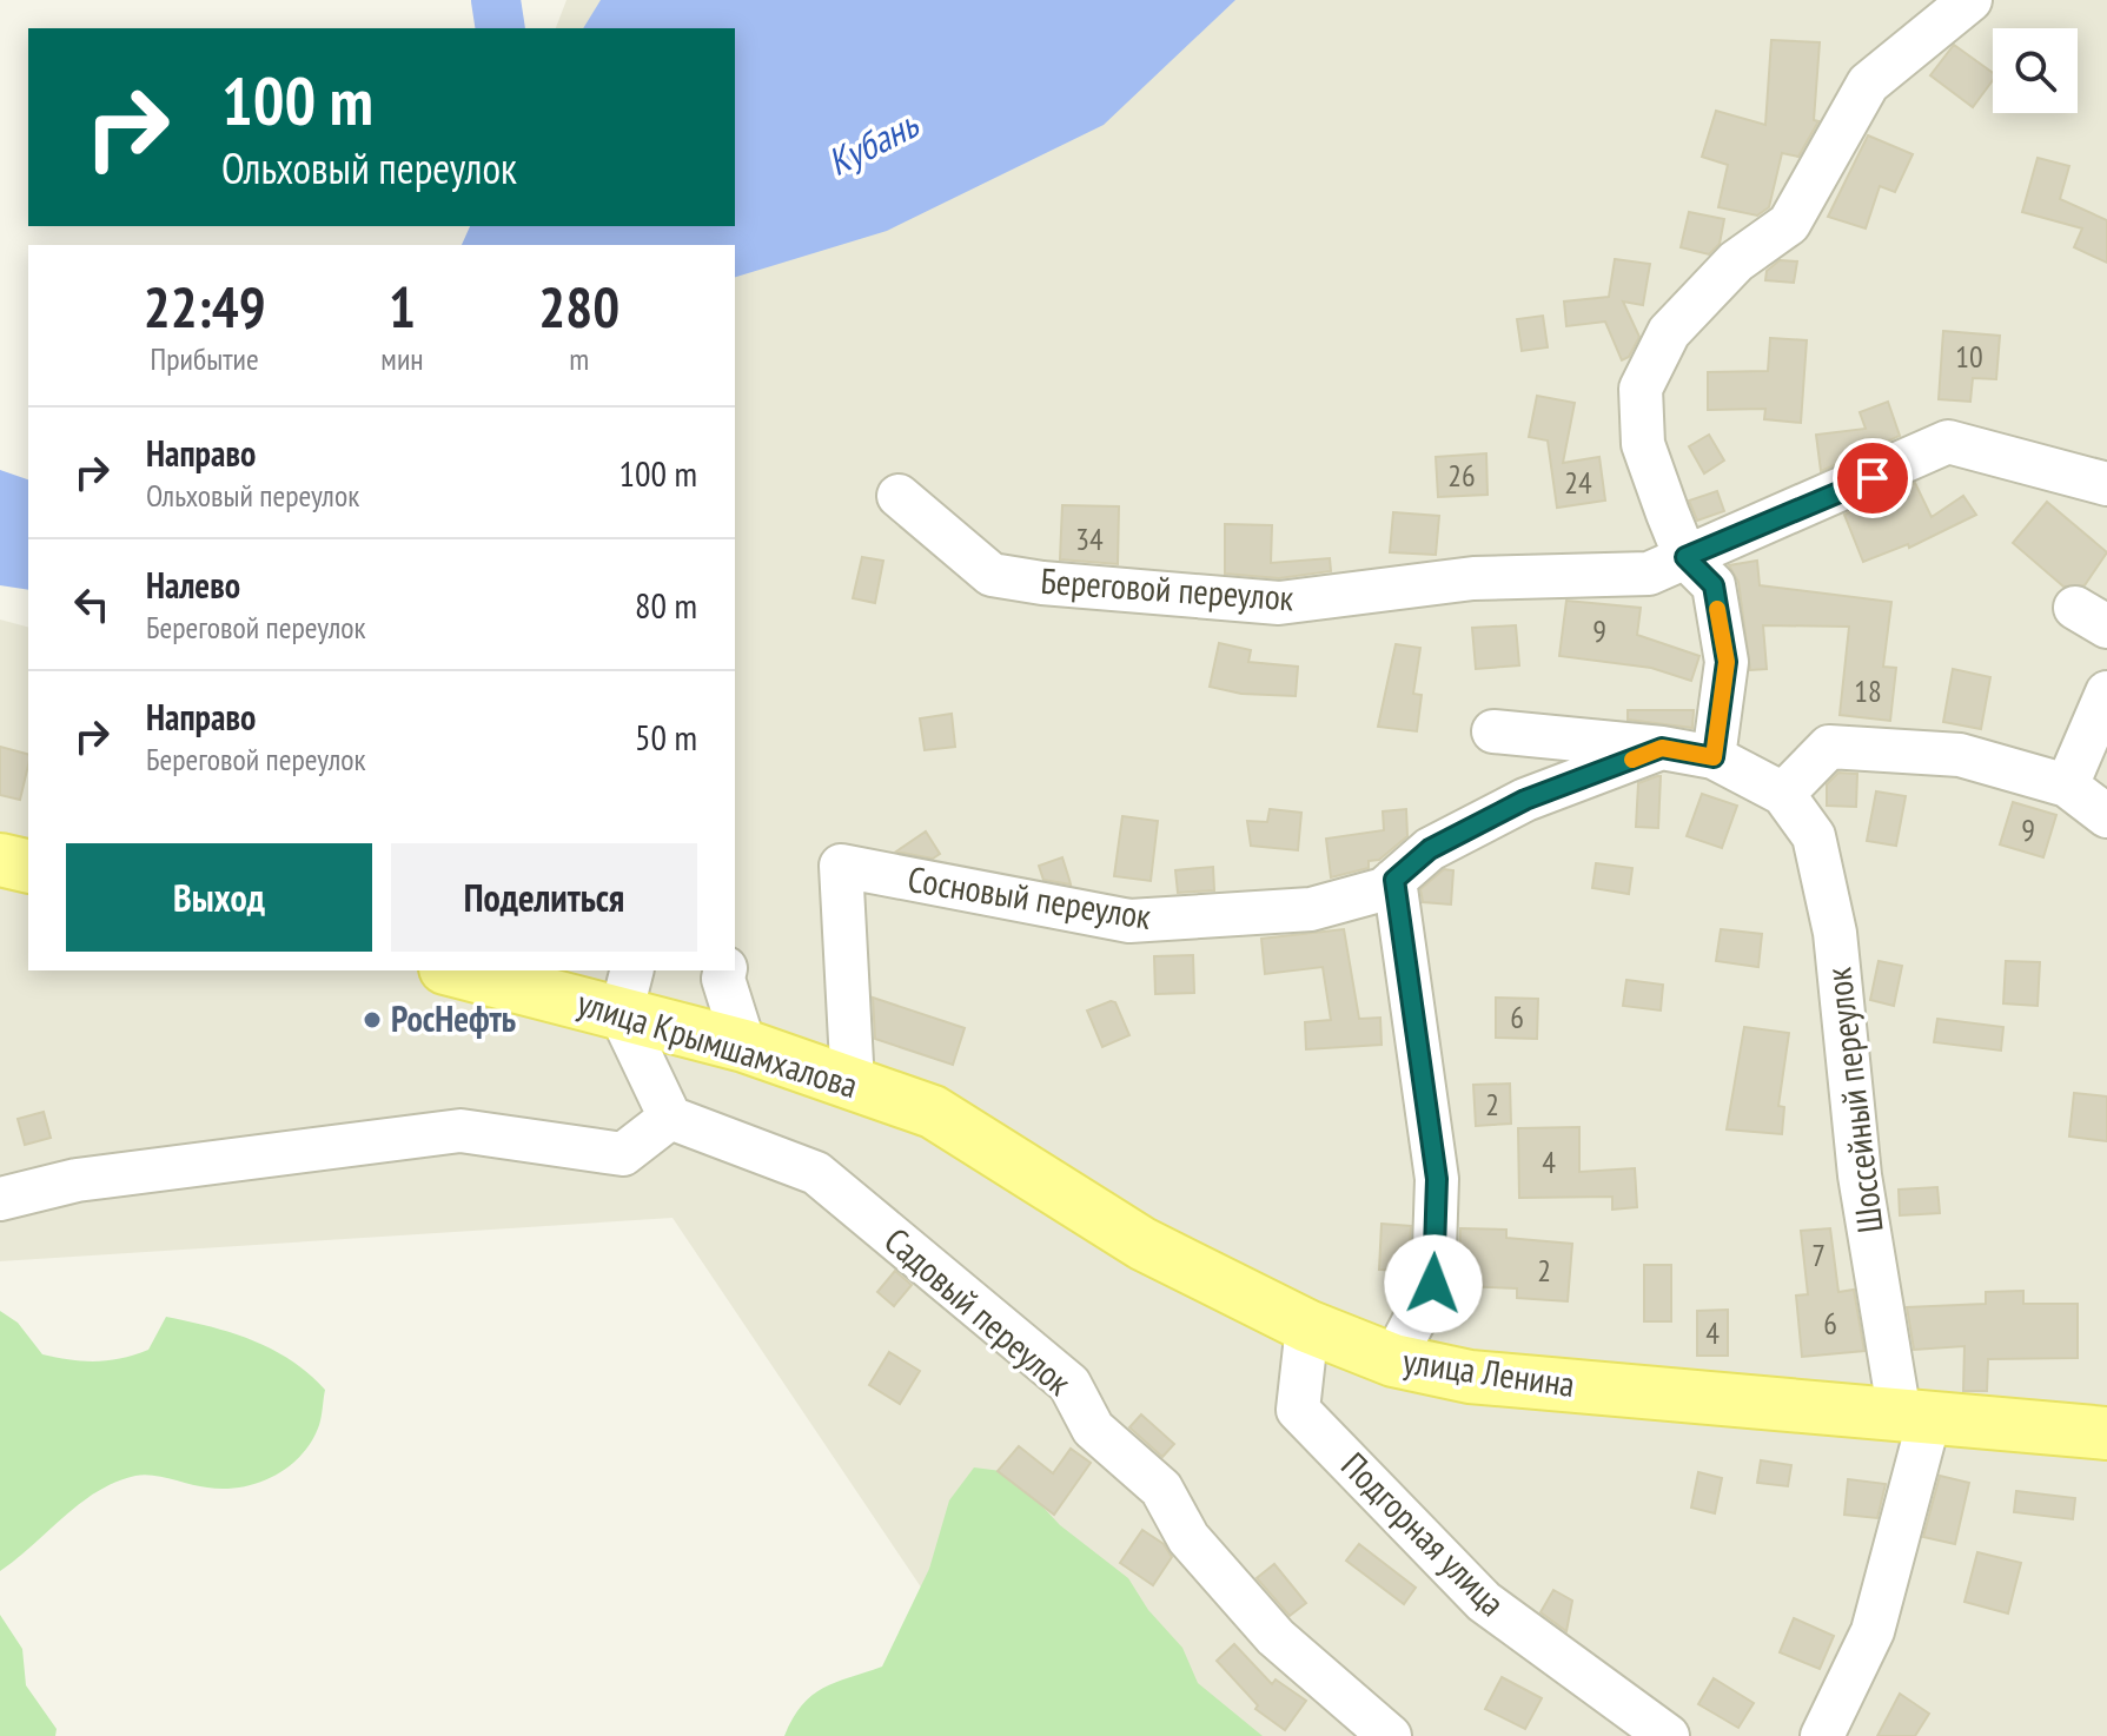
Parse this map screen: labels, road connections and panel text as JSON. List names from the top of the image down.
{
  "streets": {
    "main road": ["улица Крымшамхалова", "улица Ленина"],
    "street": [
      "Береговой переулок",
      "Сосновый переулок",
      "Шоссейный переулок",
      "Садовый переулок",
      "Подгорная улица"
    ]
  },
  "crossings": [
    ["Сосновый переулок", "улица Крымшамхалова"],
    ["улица Крымшамхалова", "улица Ленина"],
    ["Шоссейный переулок", "улица Ленина"],
    ["улица Ленина", "Подгорная улица"]
  ],
  "water": ["Кубань"],
  "places": ["РосНефть"],
  "house_numbers": [
    "10",
    "26",
    "24",
    "34",
    "9",
    "18",
    "9",
    "6",
    "2",
    "4",
    "7",
    "2",
    "6",
    "4"
  ],
  "page": {
    "turn": ["100 m", "Ольховый переулок"],
    "eta": [
      "22:49",
      "Прибытие",
      "1",
      "мин",
      "280",
      "m"
    ],
    "list": [
      {
        "name": "Направо",
        "note": "Ольховый переулок",
        "value": "100 m"
      },
      {
        "name": "Налево",
        "note": "Береговой переулок",
        "value": "80 m"
      },
      {
        "name": "Направо",
        "note": "Береговой переулок",
        "value": "50 m"
      }
    ],
    "buttons": ["Выход", "Поделиться"]
  }
}
